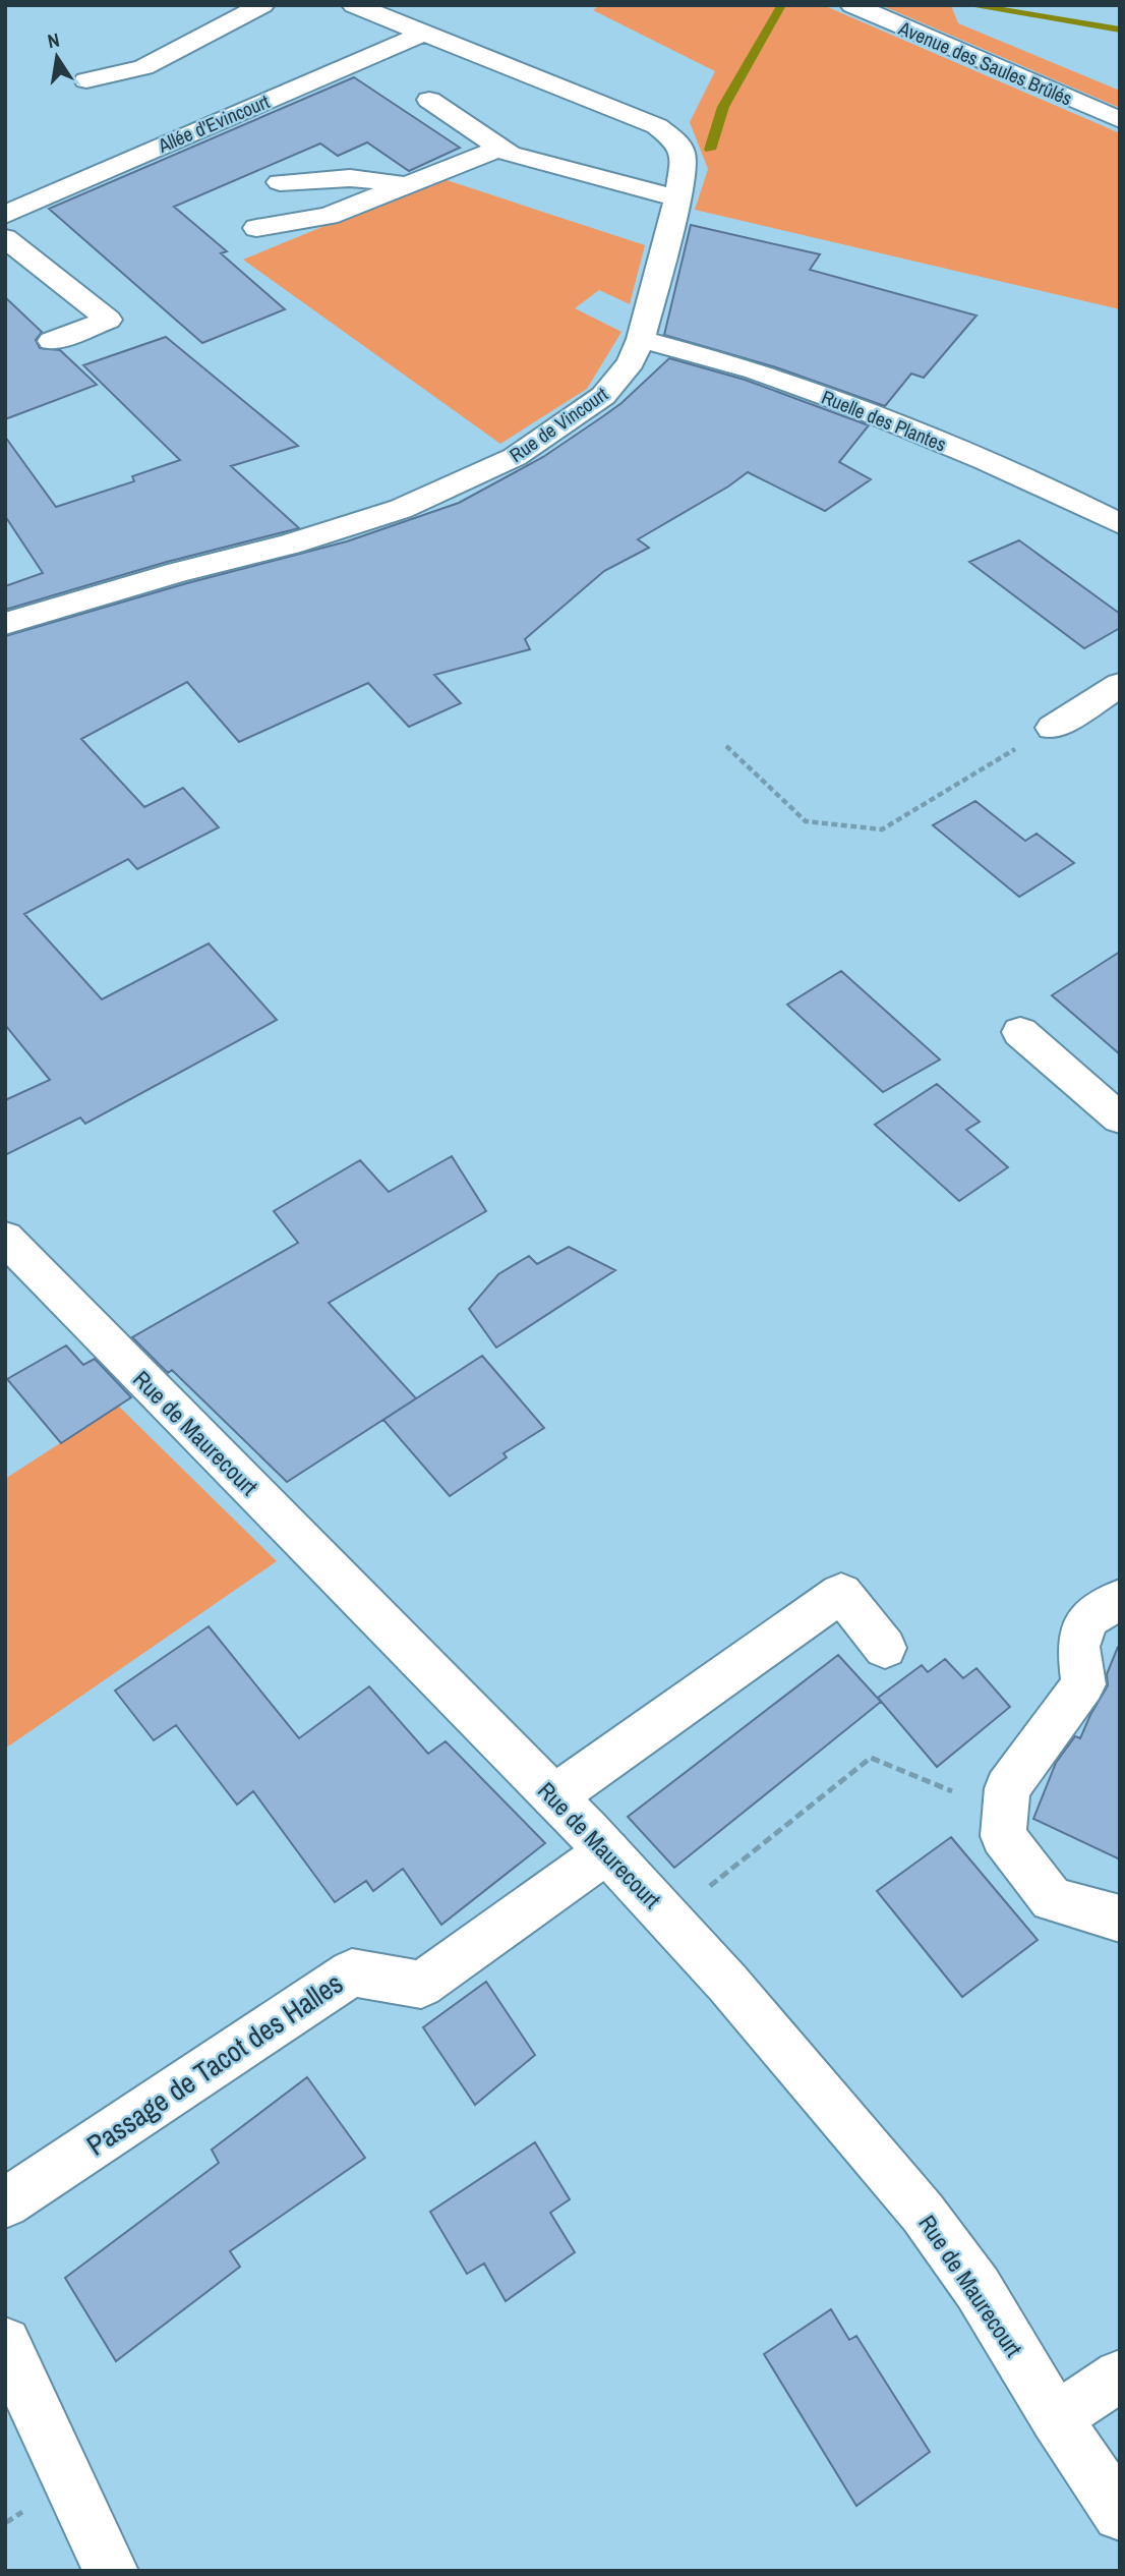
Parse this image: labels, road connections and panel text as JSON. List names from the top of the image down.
{
  "streets": {
    "street": [
      "Avenue des Saules Brûlés",
      "Allée d'Evincourt",
      "Ruelle des Plantes",
      "Rue de Vincourt",
      "Rue de Maurecourt",
      "Passage de Tacot des Halles"
    ]
  },
  "crossings": [
    ["Allée d'Evincourt", "Rue de Vincourt"],
    ["Ruelle des Plantes", "Rue de Vincourt"],
    ["Rue de Maurecourt", "Passage de Tacot des Halles"]
  ],
  "north": "top"
}
